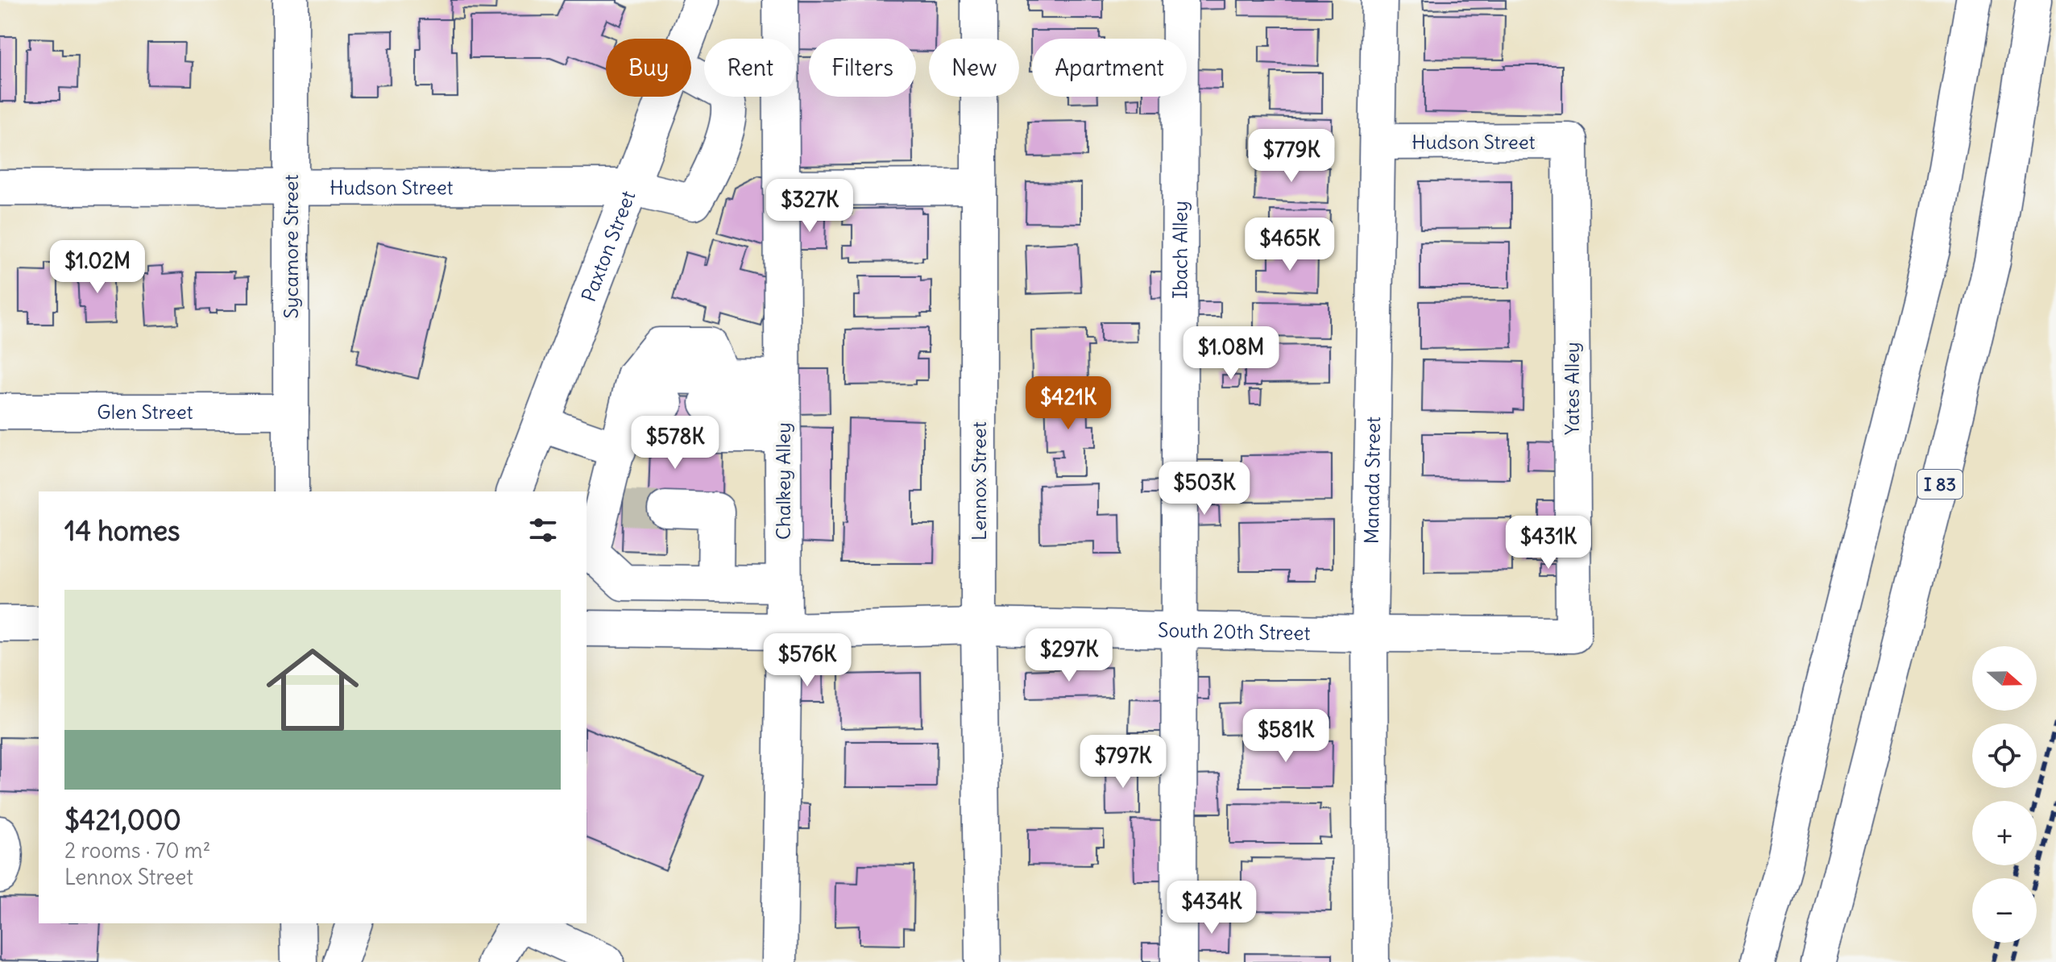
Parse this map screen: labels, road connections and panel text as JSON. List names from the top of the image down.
{
  "streets": {
    "main road": [
      "Hudson Street",
      "Sycamore Street",
      "Paxton Street",
      "Ibach Alley",
      "Yates Alley",
      "Glen Street",
      "Chalkey Alley",
      "Lennox Street",
      "Manada Street",
      "I 83",
      "South 20th Street"
    ]
  },
  "crossings": [
    ["Hudson Street", "Sycamore Street"],
    ["Hudson Street", "Paxton Street"],
    ["Hudson Street", "Yates Alley"],
    ["Hudson Street", "Manada Street"],
    ["Sycamore Street", "Glen Street"],
    ["Ibach Alley", "South 20th Street"],
    ["Yates Alley", "South 20th Street"],
    ["Chalkey Alley", "South 20th Street"],
    ["Lennox Street", "South 20th Street"],
    ["Manada Street", "South 20th Street"]
  ],
  "north": "right",
  "page": {
    "chip": [
      "Buy",
      "Rent",
      "Filters",
      "New",
      "Apartment"
    ],
    "price": [
      "$779K",
      "$327K",
      "$465K",
      "$1.02M",
      "$1.08M",
      "$421K",
      "$578K",
      "$503K",
      "$431K",
      "$297K",
      "$576K",
      "$581K",
      "$797K",
      "$434K"
    ],
    "heading": "14 homes",
    "list": [
      {
        "name": "$421,000",
        "note": "2 rooms · 70 m² · Lennox Street"
      }
    ],
    "map_buttons": ["+", "−"]
  }
}
